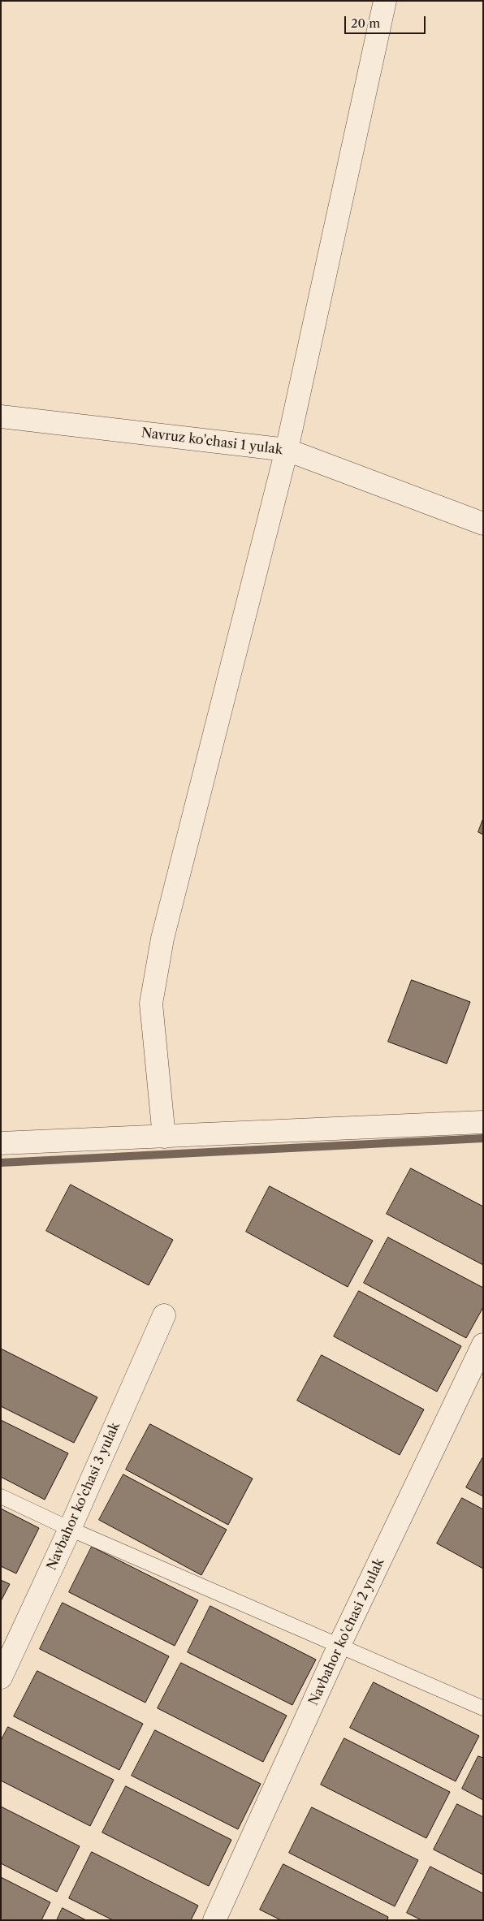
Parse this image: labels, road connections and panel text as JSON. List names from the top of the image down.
{
  "streets": {
    "street": ["Navruz ko'chasi 1 yulak", "Navbahor ko'chasi 3 yulak", "Navbahor ko'chasi 2 yulak"]
  },
  "scale_bar": "20 m"
}
